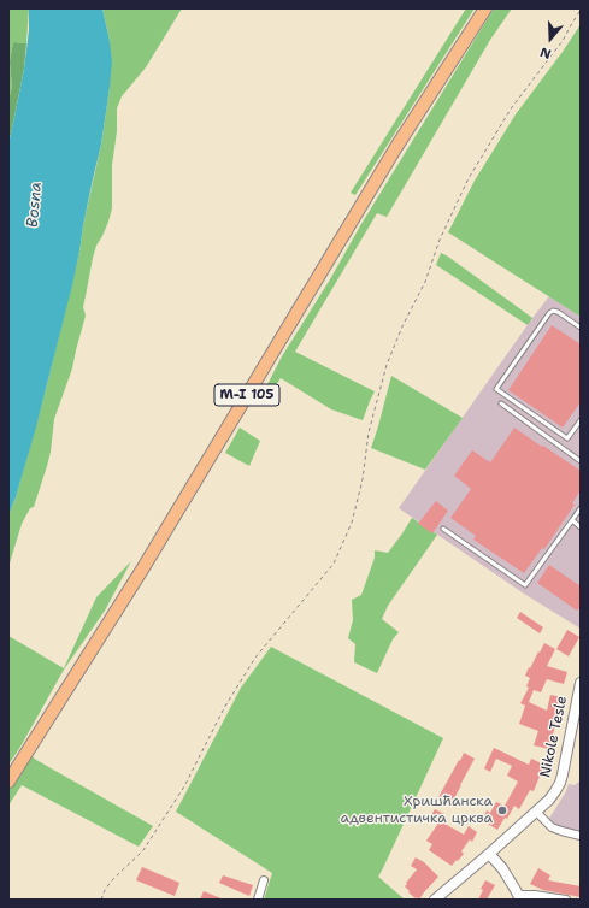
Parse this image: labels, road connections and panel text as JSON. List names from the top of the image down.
{
  "streets": {
    "main road": ["M-I 105"],
    "street": ["Nikole Tesle"]
  },
  "water": ["Bosna"],
  "places": ["Хришћанска адвентистичка црква"],
  "north": "bottom"
}
